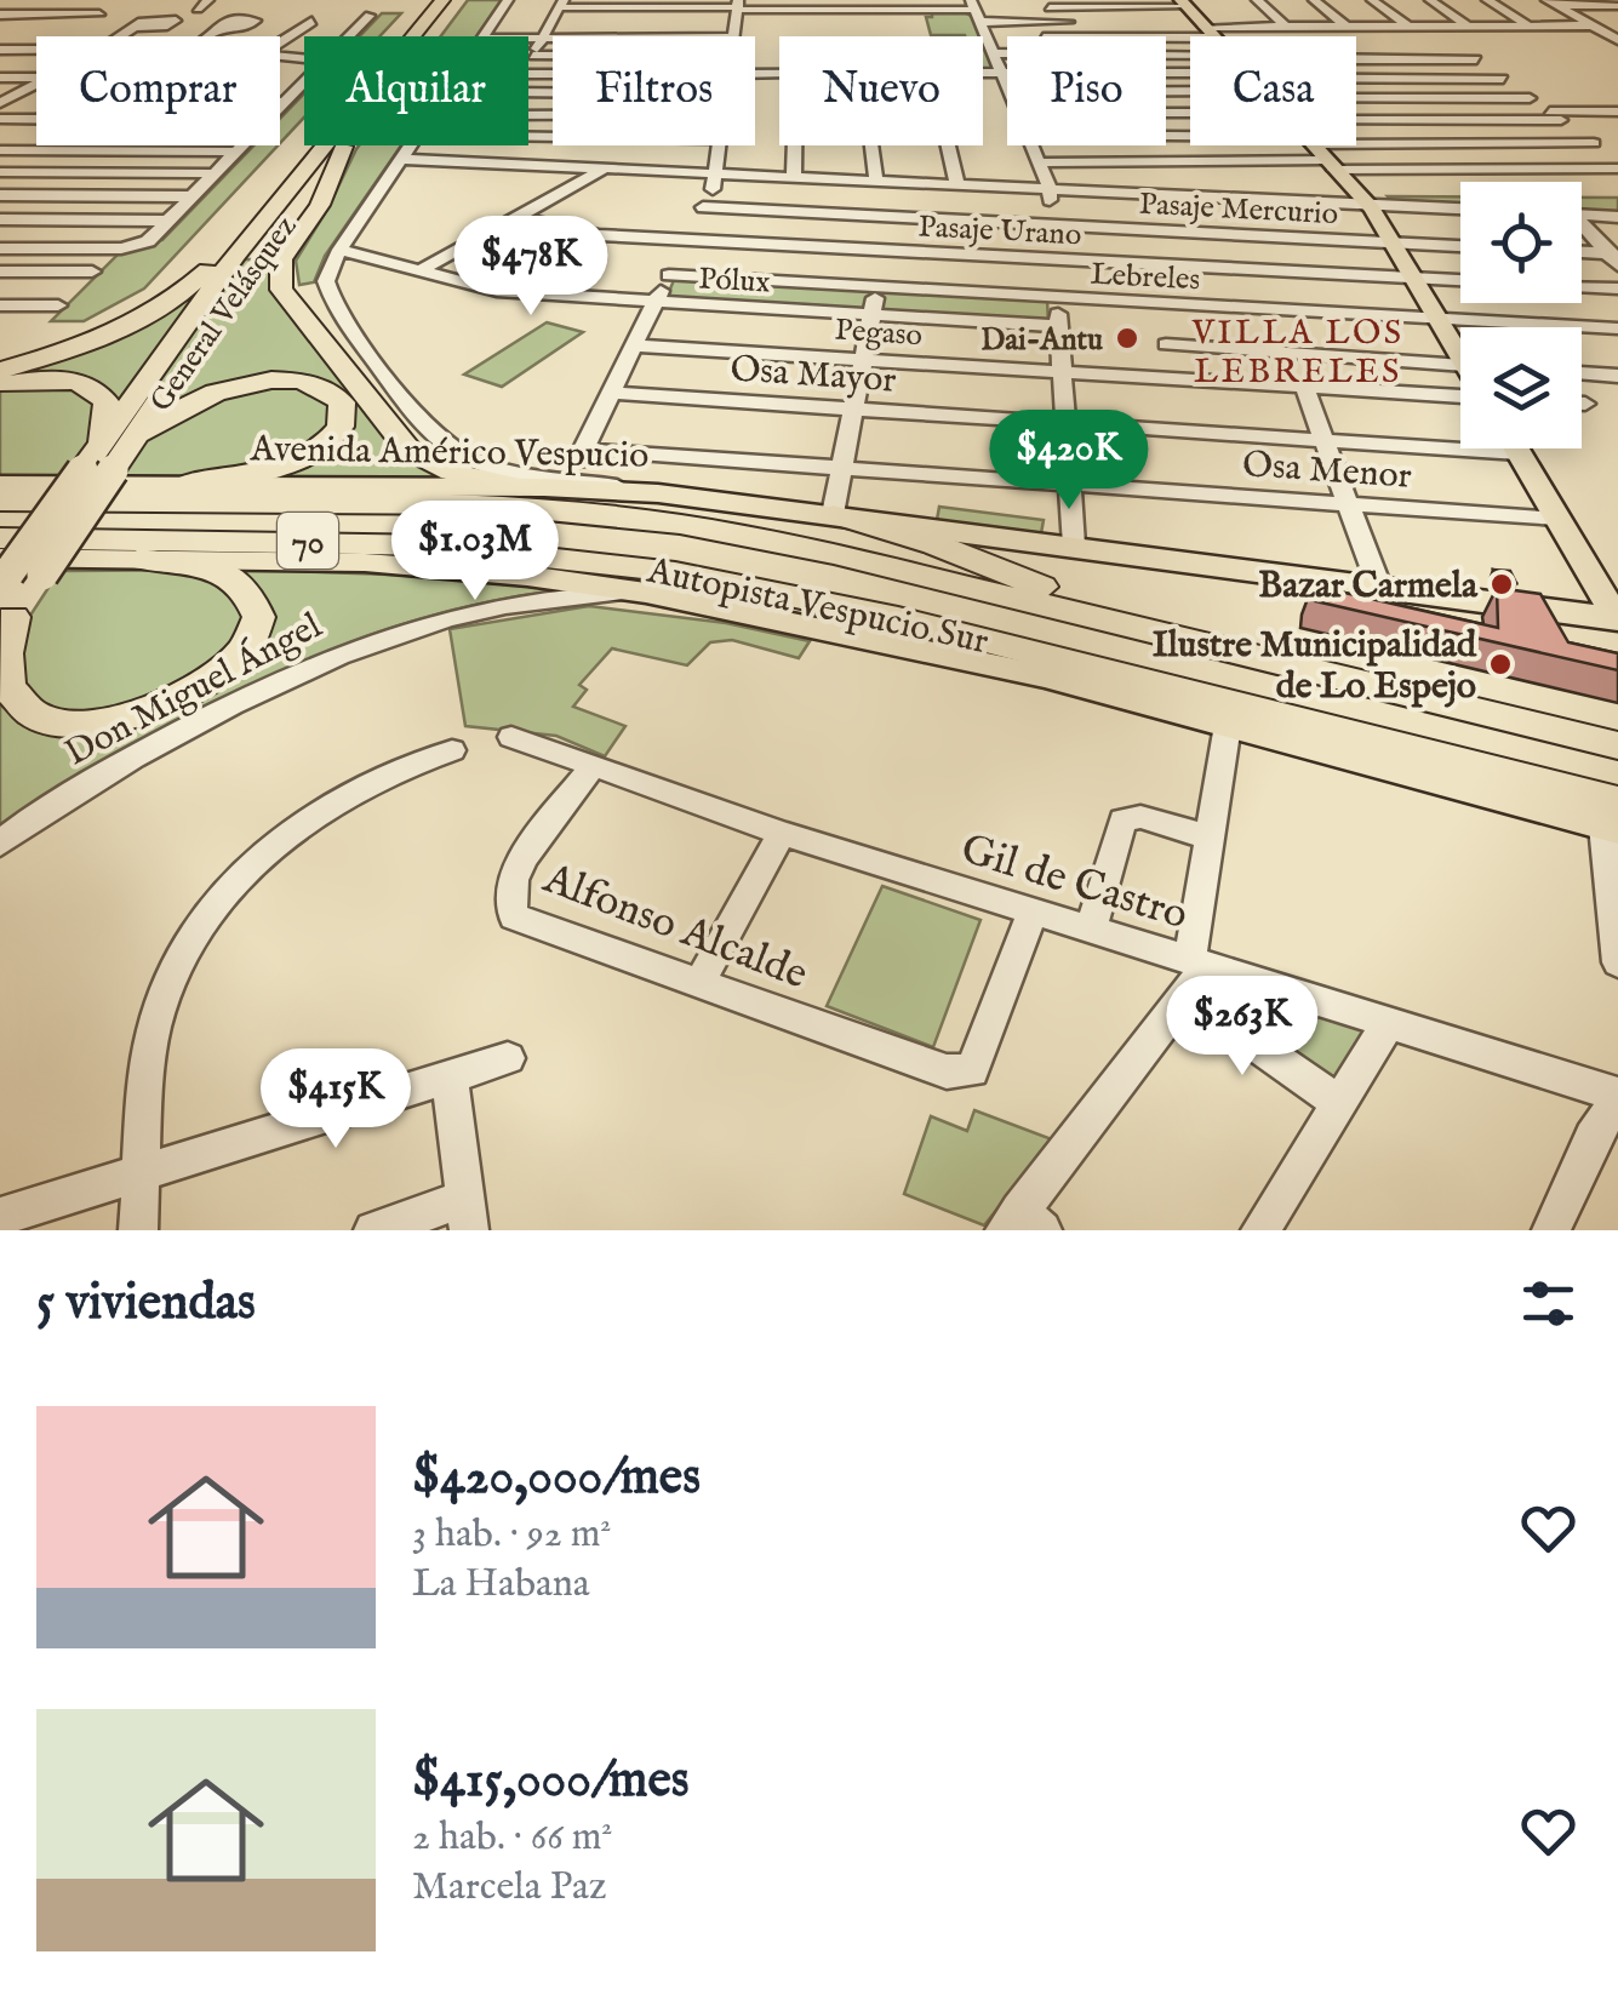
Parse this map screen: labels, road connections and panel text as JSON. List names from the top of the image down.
{
  "streets": {
    "highway": ["General Velásquez", "70", "Autopista Vespucio Sur"],
    "main road": ["Avenida Américo Vespucio"],
    "street": [
      "Pasaje Mercurio",
      "Pasaje Urano",
      "Lebreles",
      "Pólux",
      "Pegaso",
      "Osa Mayor",
      "Osa Menor",
      "Don Miguel Ángel",
      "Gil de Castro",
      "Alfonso Alcalde"
    ]
  },
  "crossings": [
    ["Gil de Castro", "Alfonso Alcalde"]
  ],
  "districts": ["VILLA LOS LEBRELES"],
  "places": ["Dai-Antu", "Bazar Carmela", "Ilustre Municipalidad de Lo Espejo"],
  "page": {
    "chip": [
      "Comprar",
      "Alquilar",
      "Filtros",
      "Nuevo",
      "Piso",
      "Casa"
    ],
    "price": [
      "$478K",
      "$420K",
      "$1.03M",
      "$263K",
      "$415K"
    ],
    "heading": "5 viviendas",
    "list": [
      {
        "name": "$420,000/mes",
        "note": "3 hab. · 92 m² · La Habana"
      },
      {
        "name": "$415,000/mes",
        "note": "2 hab. · 66 m² · Marcela Paz"
      }
    ]
  }
}
